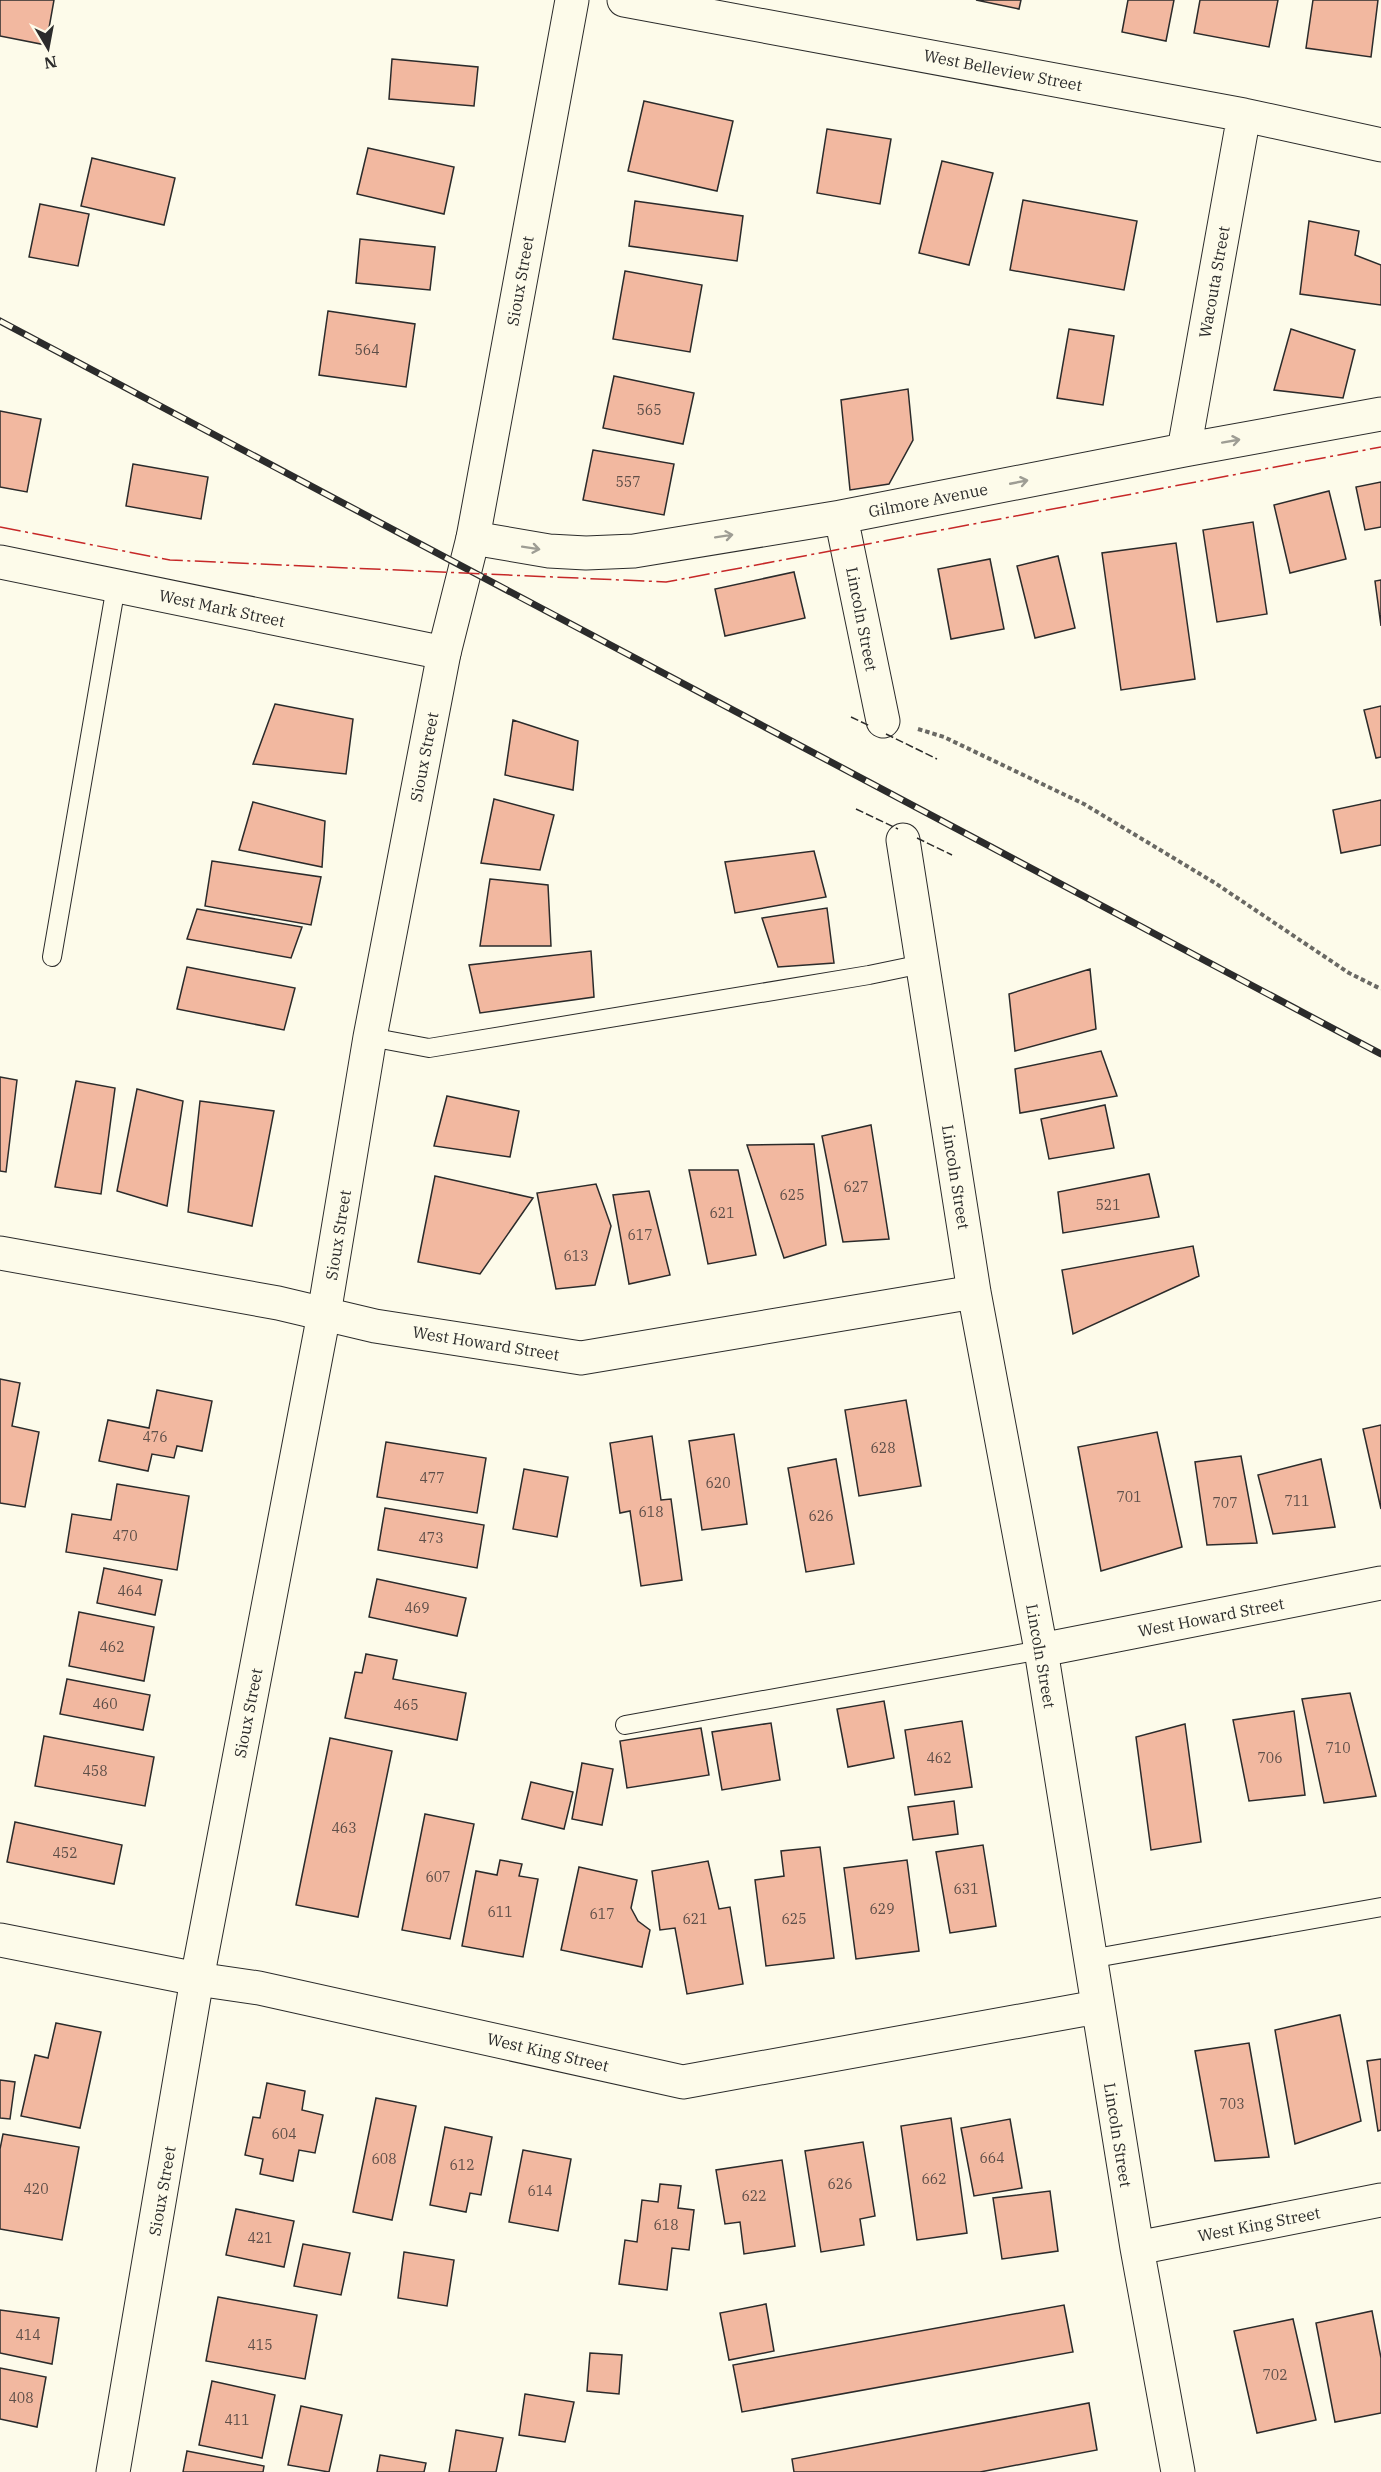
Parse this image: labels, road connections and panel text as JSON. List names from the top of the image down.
{
  "streets": {
    "street": [
      "West Belleview Street",
      "Sioux Street",
      "Wacouta Street",
      "Gilmore Avenue",
      "West Mark Street",
      "Lincoln Street",
      "West Howard Street",
      "West King Street"
    ]
  },
  "crossings": [
    ["West Belleview Street", "Wacouta Street"],
    ["Sioux Street", "Gilmore Avenue"],
    ["Sioux Street", "West Mark Street"],
    ["Sioux Street", "West Howard Street"],
    ["Sioux Street", "West King Street"],
    ["Wacouta Street", "Gilmore Avenue"],
    ["Gilmore Avenue", "Lincoln Street"],
    ["Lincoln Street", "West Howard Street"],
    ["Lincoln Street", "West King Street"]
  ],
  "one_way": ["Gilmore Avenue"],
  "house_numbers": [
    "564",
    "565",
    "557",
    "627",
    "625",
    "521",
    "621",
    "617",
    "613",
    "476",
    "628",
    "477",
    "620",
    "701",
    "711",
    "707",
    "618",
    "626",
    "470",
    "473",
    "464",
    "469",
    "462",
    "460",
    "465",
    "710",
    "462",
    "706",
    "458",
    "463",
    "452",
    "607",
    "631",
    "629",
    "611",
    "617",
    "621",
    "625",
    "703",
    "604",
    "664",
    "608",
    "612",
    "662",
    "626",
    "420",
    "614",
    "622",
    "618",
    "421",
    "414",
    "415",
    "702",
    "408",
    "411"
  ],
  "north": "bottom"
}
